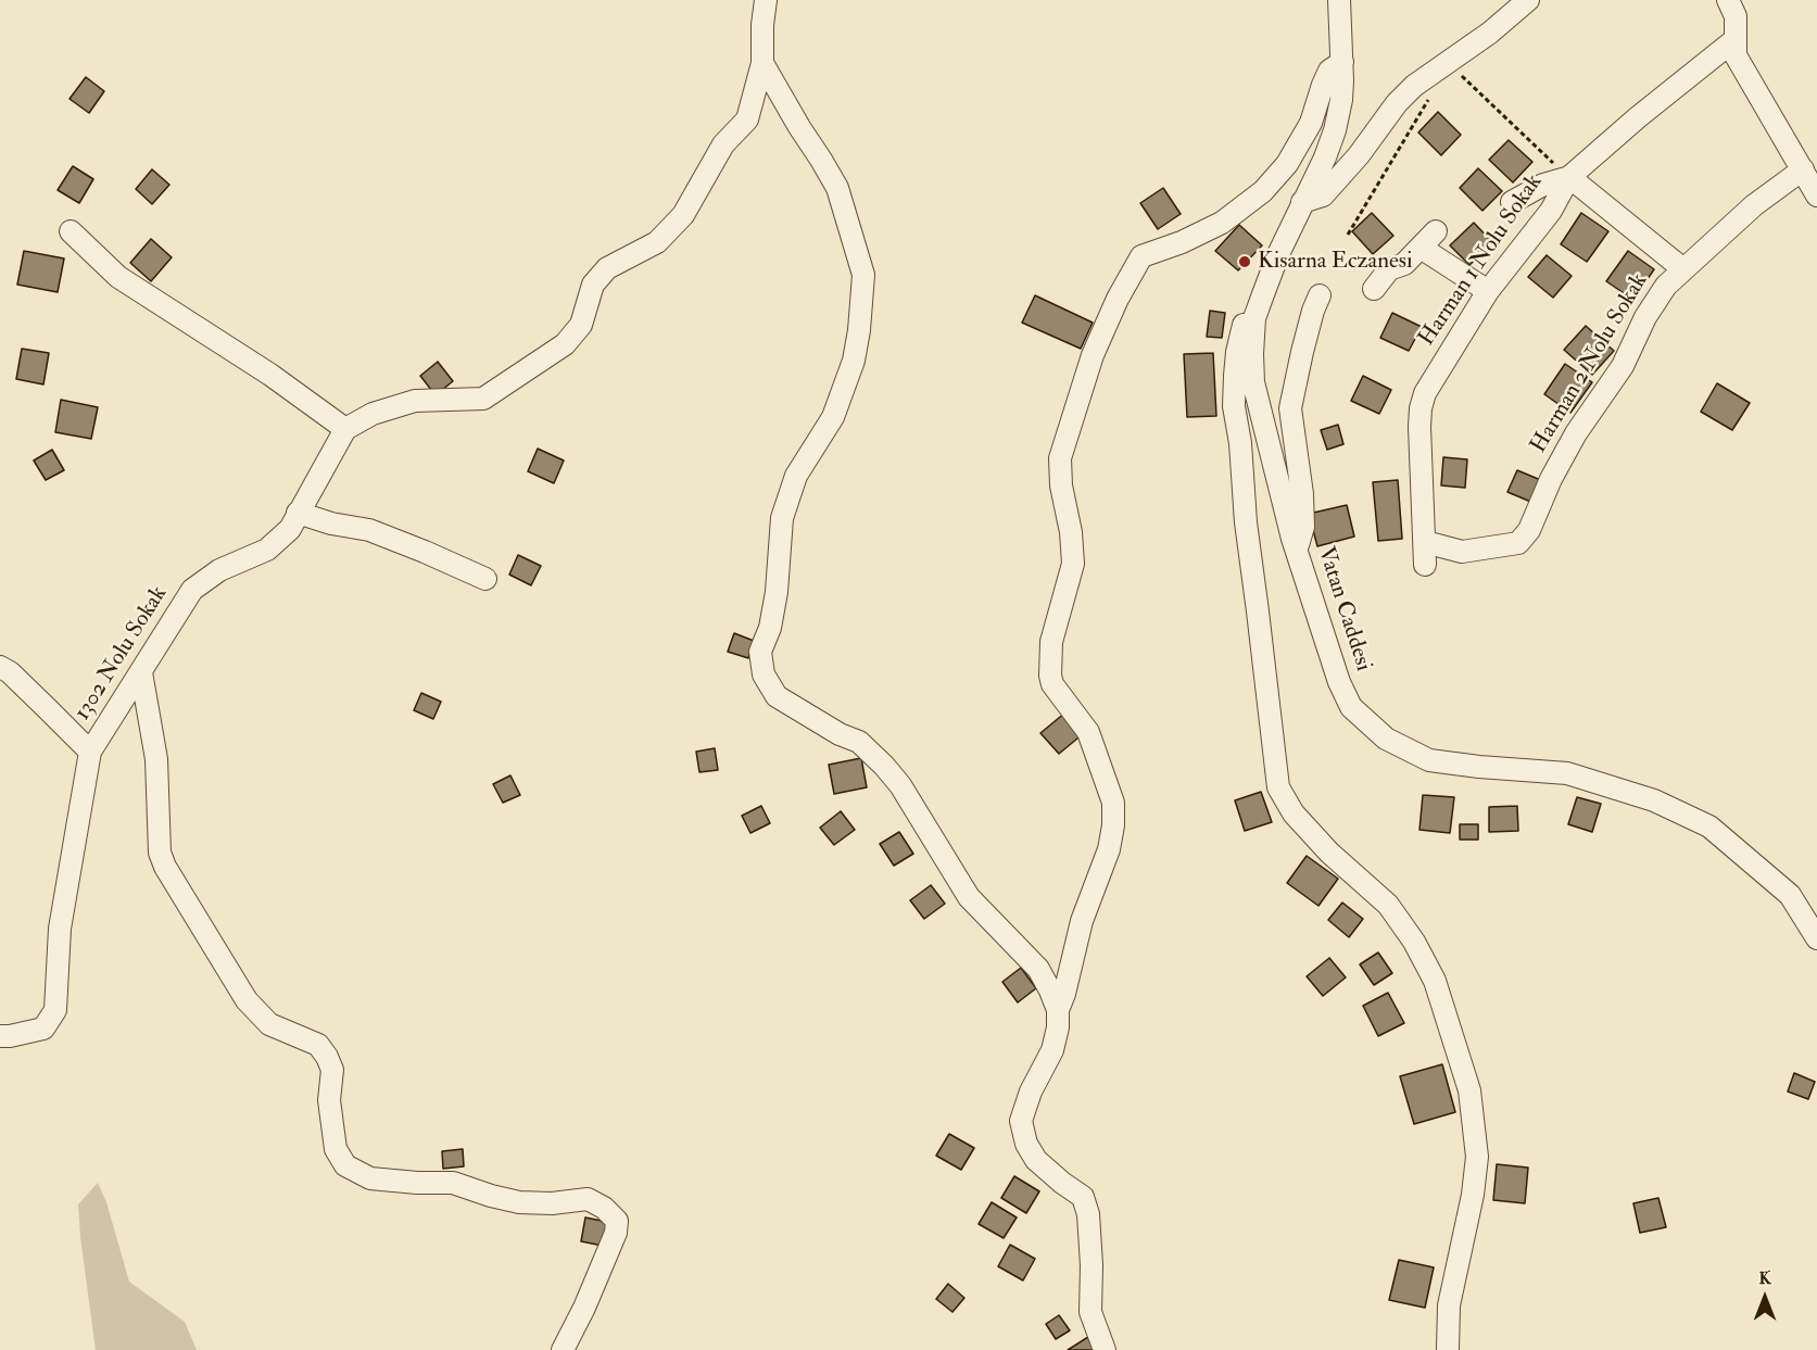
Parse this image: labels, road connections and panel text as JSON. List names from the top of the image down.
{
  "streets": {
    "street": [
      "Harman 1 Nolu Sokak",
      "Harman 2 Nolu Sokak",
      "Vatan Caddesi",
      "1302 Nolu Sokak"
    ]
  },
  "crossings": [
    ["Harman 1 Nolu Sokak", "Harman 2 Nolu Sokak"]
  ],
  "places": ["Kisarna Eczanesi"],
  "north": "top"
}
